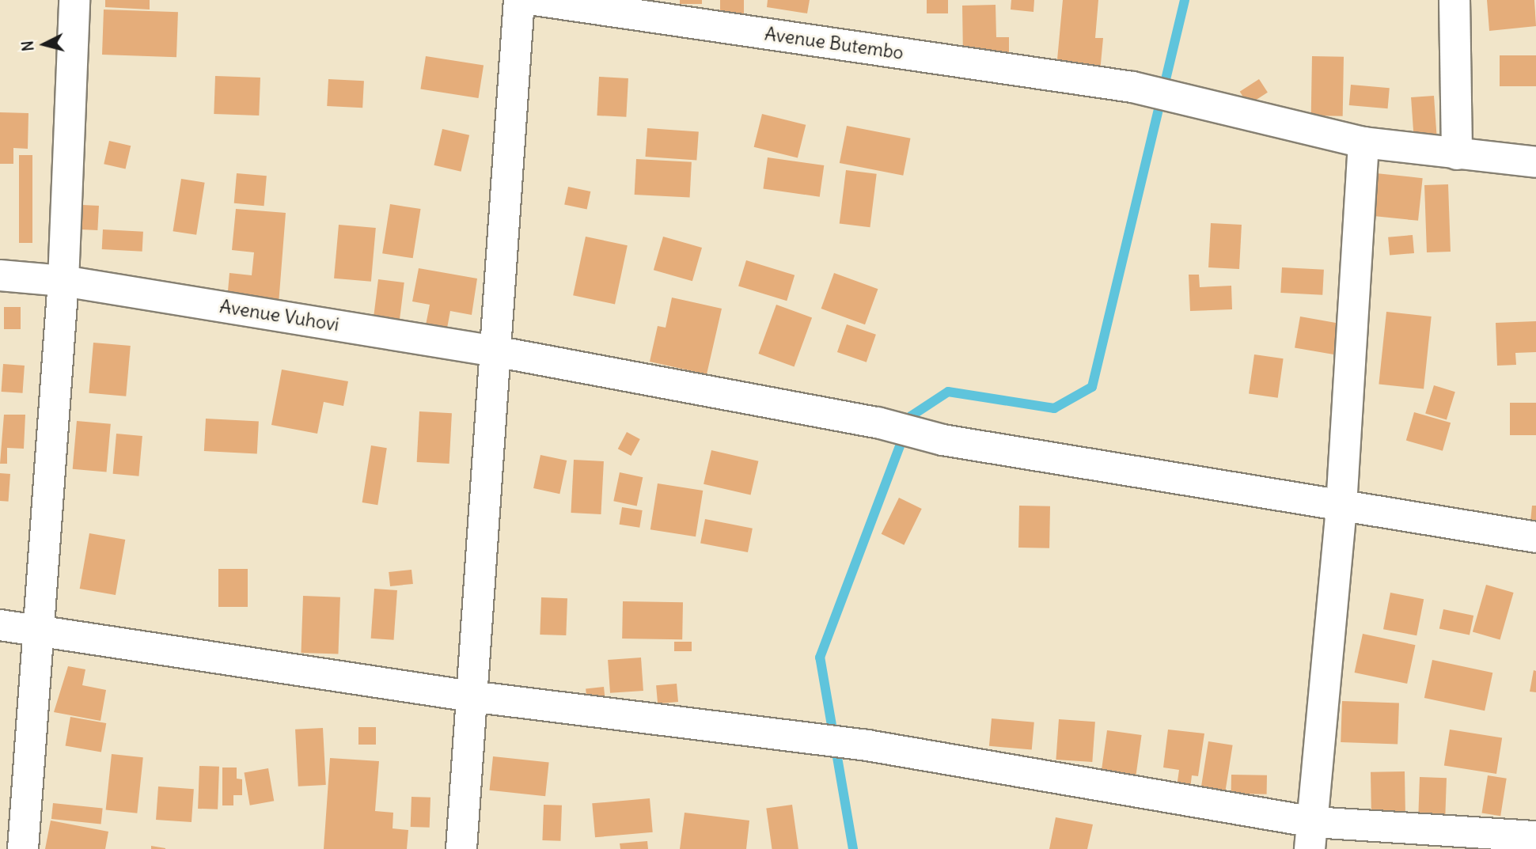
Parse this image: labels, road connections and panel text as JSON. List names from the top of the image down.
{
  "streets": {
    "street": ["Avenue Butembo", "Avenue Vuhovi"]
  },
  "north": "left"
}
